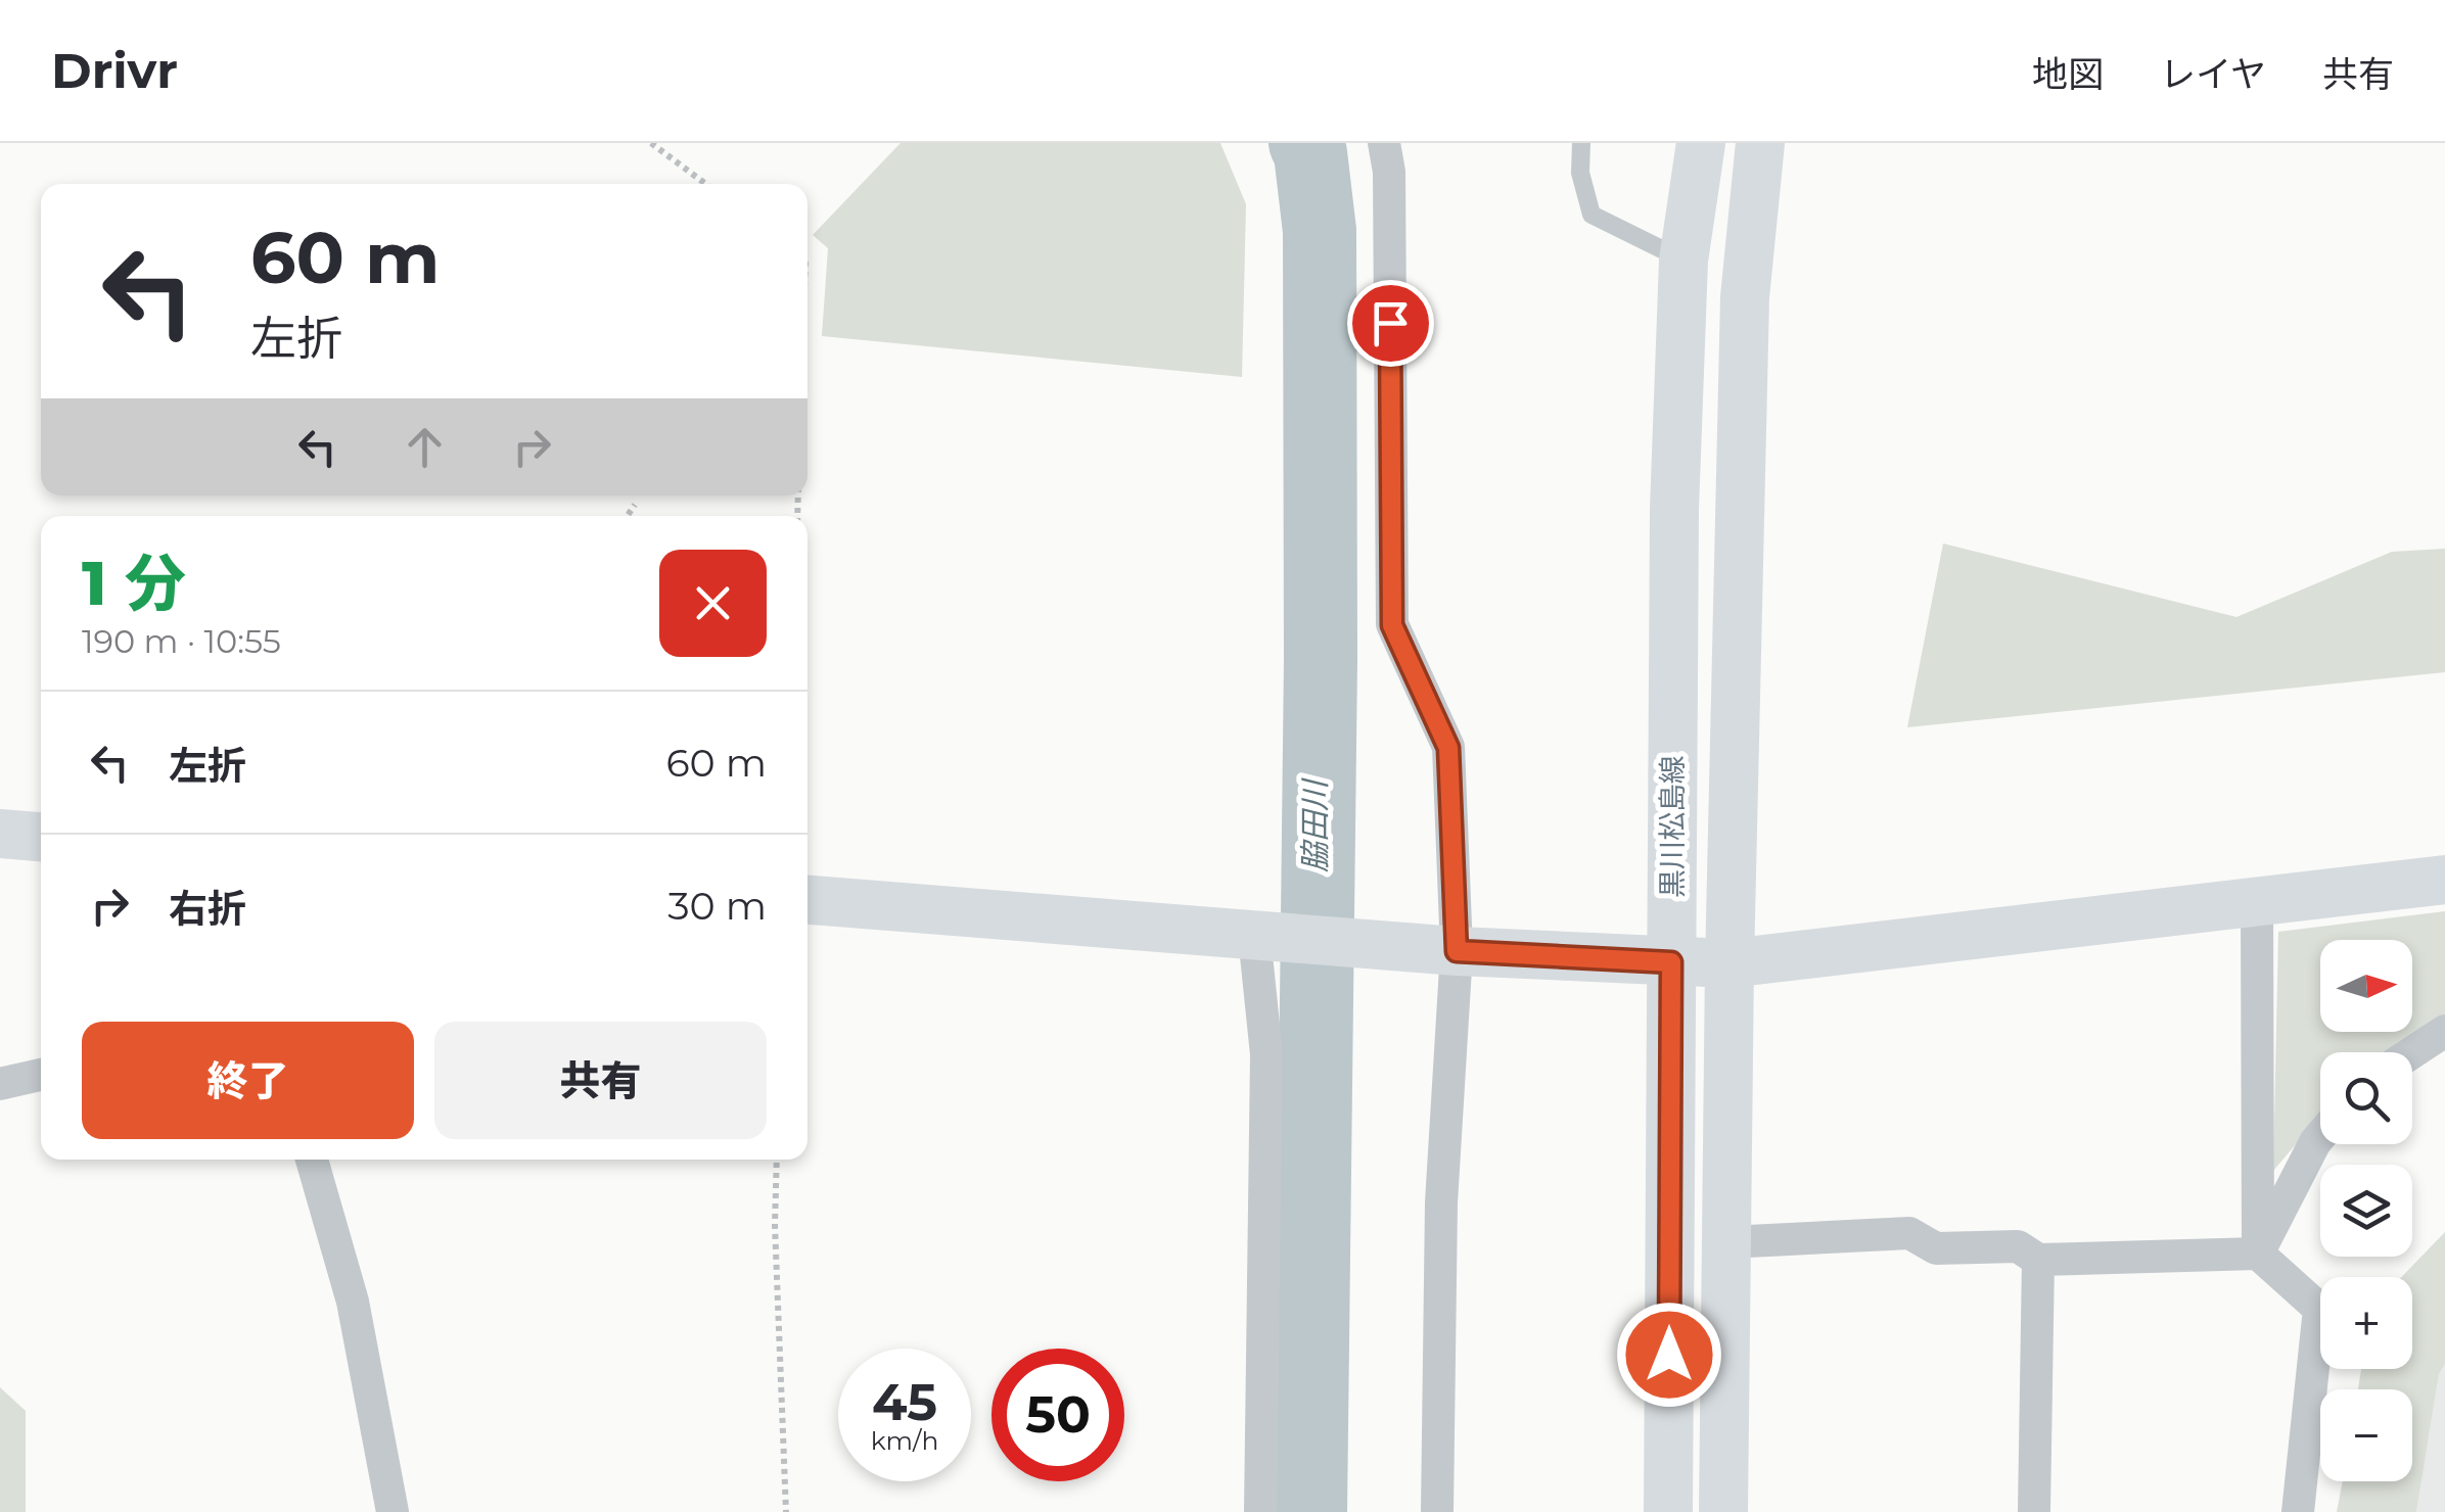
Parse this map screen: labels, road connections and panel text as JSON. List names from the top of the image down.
{
  "streets": {
    "main road": ["黒川松島線"]
  },
  "water": ["脇田川"],
  "north": "right",
  "page": {
    "header": "Drivr",
    "nav": ["地図", "レイヤ", "共有"],
    "turn": ["60 m", "左折"],
    "heading": ["1 分", "190 m · 10:55"],
    "list": [
      {
        "name": "左折",
        "value": "60 m"
      },
      {
        "name": "右折",
        "value": "30 m"
      }
    ],
    "map_buttons": ["+", "−"],
    "buttons": ["終了", "共有"],
    "speed": "45 km/h",
    "limit": "50"
  }
}
